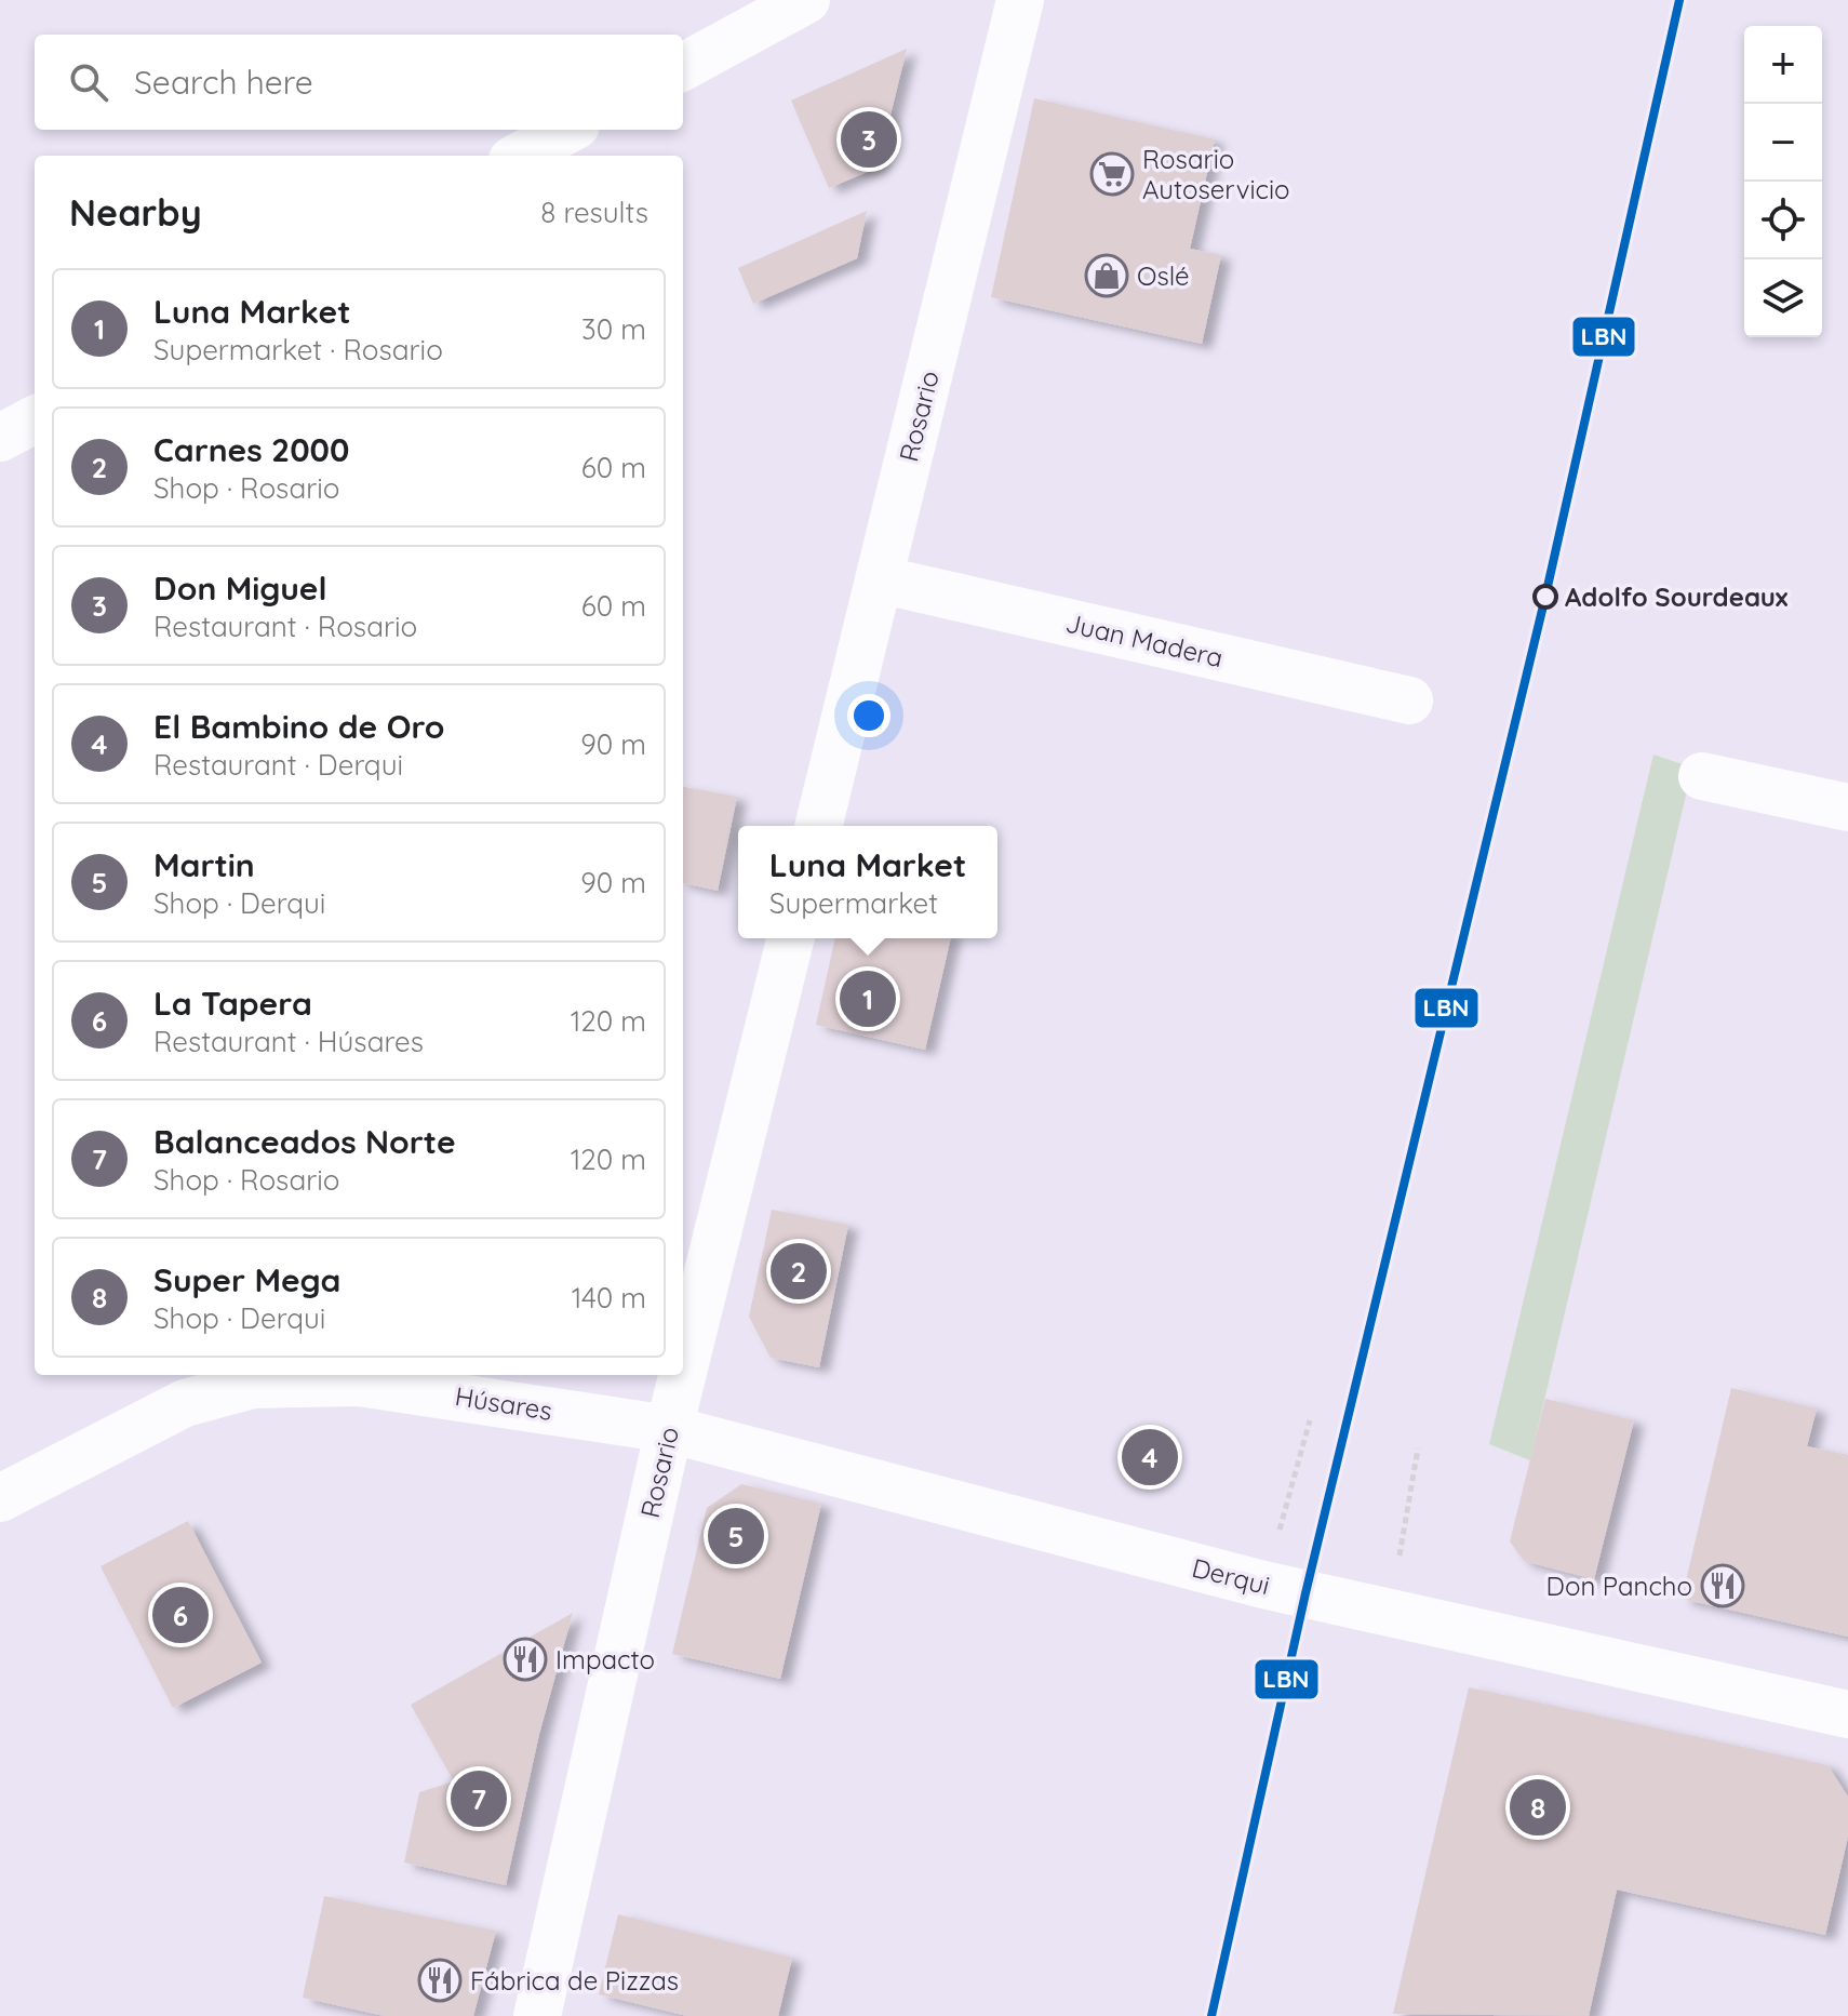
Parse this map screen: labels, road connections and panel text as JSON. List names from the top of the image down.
{
  "streets": {
    "street": [
      "Rosario",
      "Juan Madera",
      "Húsares",
      "Derqui"
    ]
  },
  "crossings": [
    ["Rosario", "Juan Madera"],
    ["Rosario", "Húsares"],
    ["Rosario", "Derqui"],
    ["Húsares", "Derqui"]
  ],
  "places": {
    "supermarket": ["Rosario Autoservicio"],
    "shop": ["Oslé"],
    "other": ["Adolfo Sourdeaux"],
    "restaurant": ["Don Pancho", "Impacto", "Fábrica de Pizzas"]
  },
  "lines": ["transit line LBN"],
  "page": {
    "map_buttons": ["+", "−"],
    "search": "Search here",
    "pins": [
      "3",
      "1",
      "2",
      "4",
      "5",
      "6",
      "7",
      "8"
    ],
    "heading": ["Nearby", "8 results"],
    "list": [
      {
        "mark": "1",
        "name": "Luna Market",
        "note": "Supermarket · Rosario",
        "value": "30 m"
      },
      {
        "mark": "2",
        "name": "Carnes 2000",
        "note": "Shop · Rosario",
        "value": "60 m"
      },
      {
        "mark": "3",
        "name": "Don Miguel",
        "note": "Restaurant · Rosario",
        "value": "60 m"
      },
      {
        "mark": "4",
        "name": "El Bambino de Oro",
        "note": "Restaurant · Derqui",
        "value": "90 m"
      },
      {
        "mark": "5",
        "name": "Martin",
        "note": "Shop · Derqui",
        "value": "90 m"
      },
      {
        "mark": "6",
        "name": "La Tapera",
        "note": "Restaurant · Húsares",
        "value": "120 m"
      },
      {
        "mark": "7",
        "name": "Balanceados Norte",
        "note": "Shop · Rosario",
        "value": "120 m"
      },
      {
        "mark": "8",
        "name": "Super Mega",
        "note": "Shop · Derqui",
        "value": "140 m"
      }
    ],
    "popup": ["Luna Market", "Supermarket"]
  }
}
